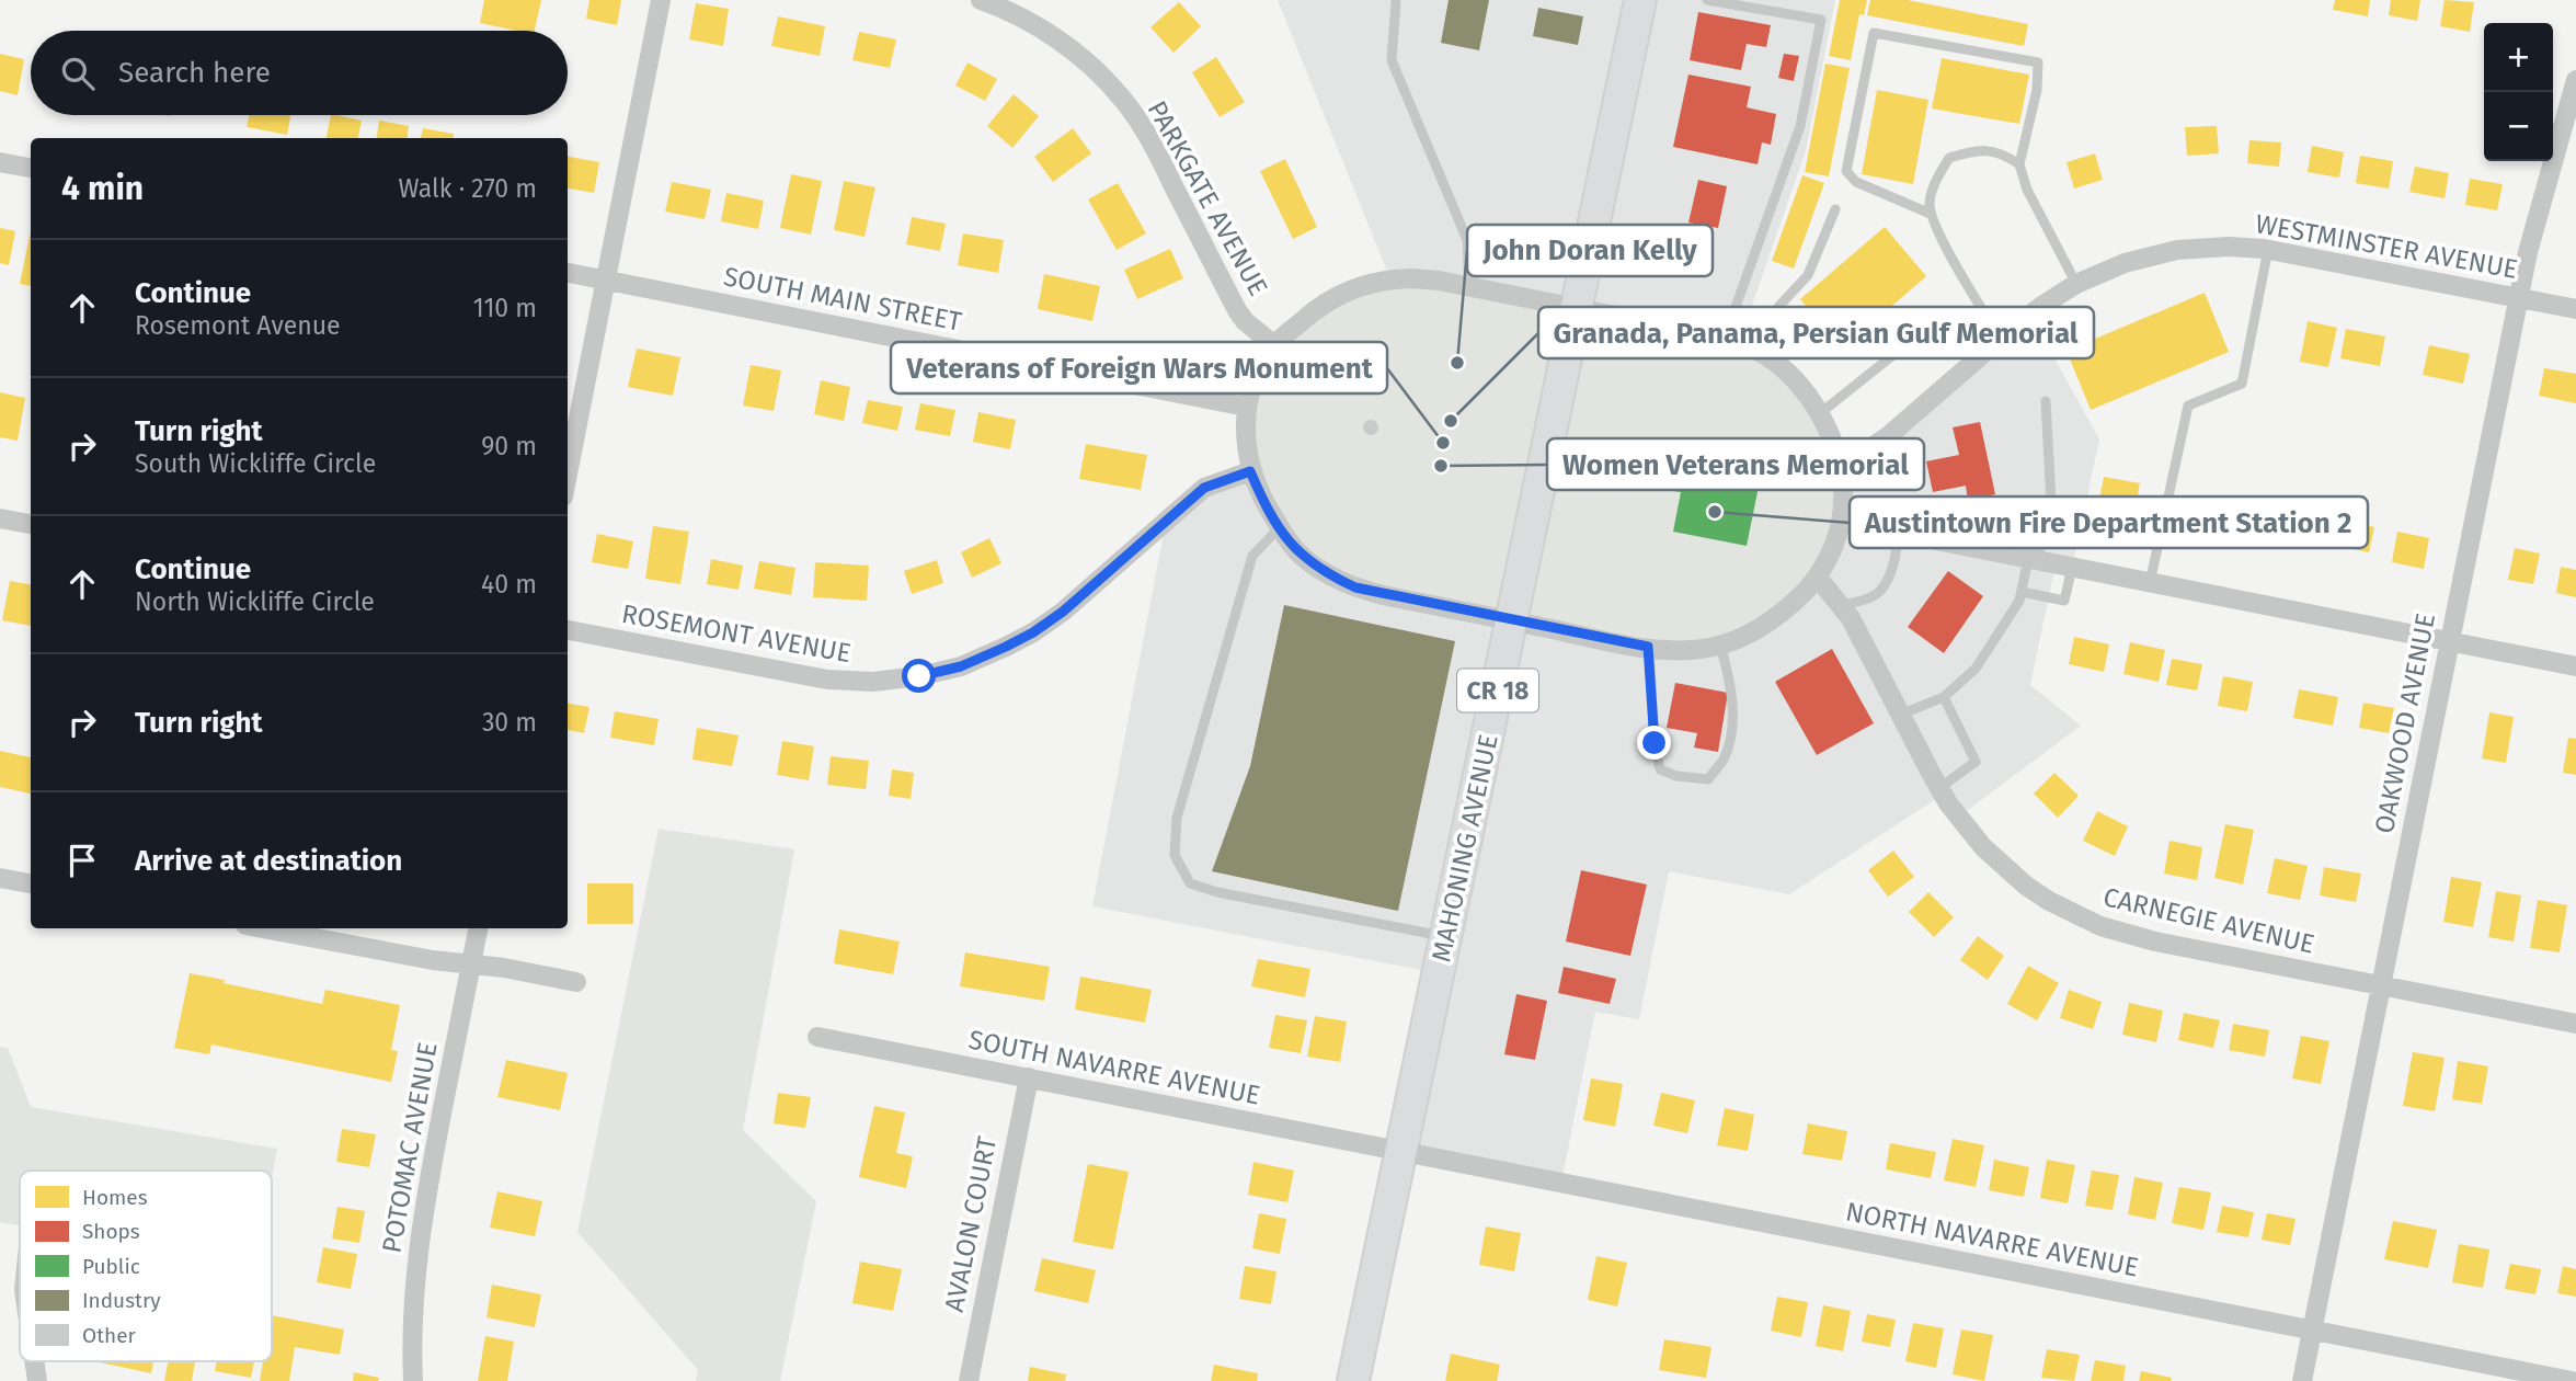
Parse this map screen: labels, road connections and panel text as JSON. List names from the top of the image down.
{
  "streets": {
    "main road": ["CR 18", "MAHONING AVENUE"],
    "street": [
      "PARKGATE AVENUE",
      "WESTMINSTER AVENUE",
      "SOUTH MAIN STREET",
      "ROSEMONT AVENUE",
      "OAKWOOD AVENUE",
      "CARNEGIE AVENUE",
      "SOUTH NAVARRE AVENUE",
      "POTOMAC AVENUE",
      "AVALON COURT",
      "NORTH NAVARRE AVENUE"
    ]
  },
  "crossings": [
    ["WESTMINSTER AVENUE", "OAKWOOD AVENUE"],
    ["OAKWOOD AVENUE", "CARNEGIE AVENUE"],
    ["OAKWOOD AVENUE", "NORTH NAVARRE AVENUE"],
    ["MAHONING AVENUE", "SOUTH NAVARRE AVENUE"],
    ["MAHONING AVENUE", "NORTH NAVARRE AVENUE"],
    ["SOUTH NAVARRE AVENUE", "AVALON COURT"],
    ["SOUTH NAVARRE AVENUE", "NORTH NAVARRE AVENUE"]
  ],
  "places": [
    "John Doran Kelly",
    "Granada, Panama, Persian Gulf Memorial",
    "Veterans of Foreign Wars Monument",
    "Women Veterans Memorial",
    "Austintown Fire Department Station 2"
  ],
  "legend": [
    "Homes",
    "Shops",
    "Public",
    "Industry",
    "Other"
  ],
  "page": {
    "map_buttons": ["+", "−"],
    "search": "Search here",
    "heading": ["4 min", "Walk · 270 m"],
    "list": [
      ["Continue", "Rosemont Avenue", "110 m"],
      ["Turn right", "South Wickliffe Circle", "90 m"],
      ["Continue", "North Wickliffe Circle", "40 m"],
      ["Turn right", "30 m"],
      "Arrive at destination"
    ]
  }
}
